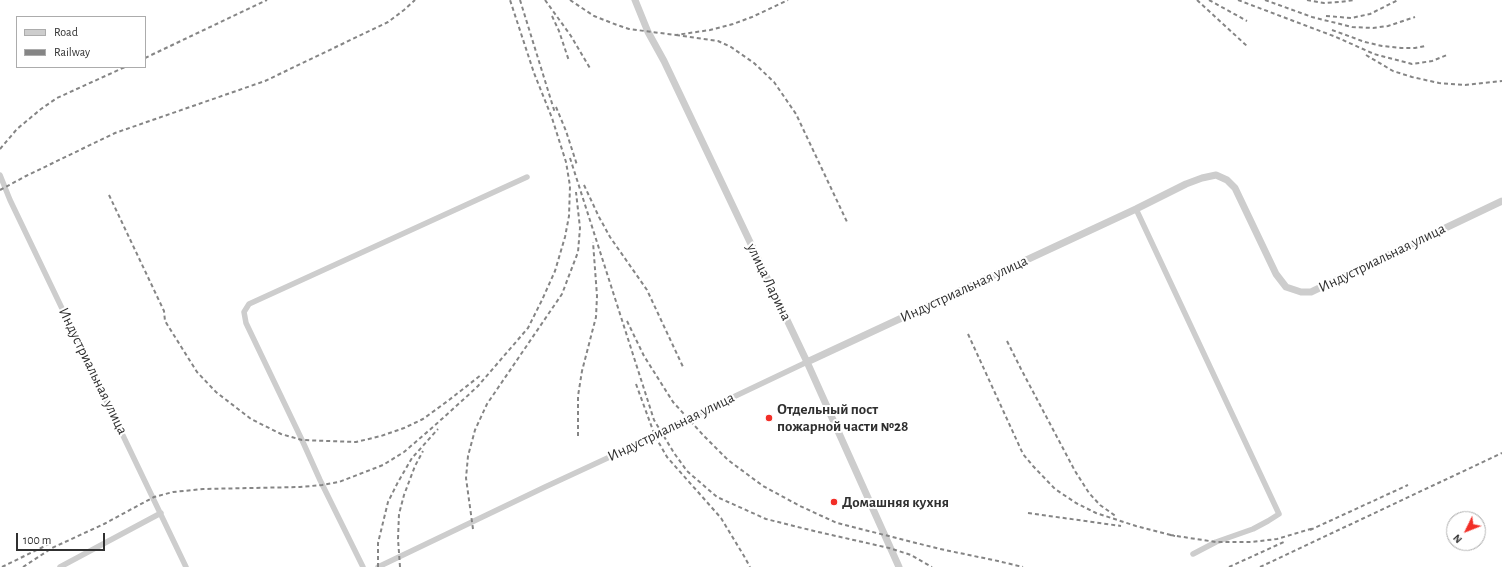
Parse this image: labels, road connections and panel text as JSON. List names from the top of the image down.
{
  "streets": {
    "street": ["Индустриальная улица", "улица Ларина"]
  },
  "crossings": [
    ["Индустриальная улица", "улица Ларина"]
  ],
  "places": ["Отдельный пост пожарной части №28", "Домашняя кухня"],
  "legend": ["Road", "Railway"],
  "scale_bar": "100 m",
  "north": "bottom left"
}
